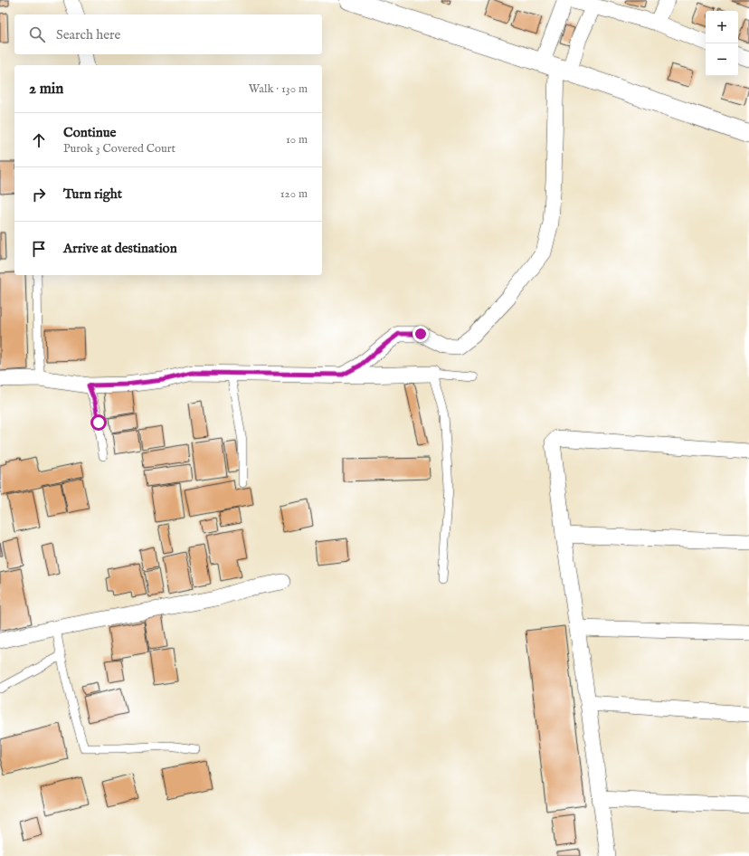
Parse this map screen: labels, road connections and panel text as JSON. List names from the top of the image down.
{
  "page": {
    "map_buttons": ["+", "−"],
    "search": "Search here",
    "heading": ["2 min", "Walk · 130 m"],
    "list": [
      ["Continue", "Purok 3 Covered Court", "10 m"],
      ["Turn right", "120 m"],
      "Arrive at destination"
    ]
  }
}
